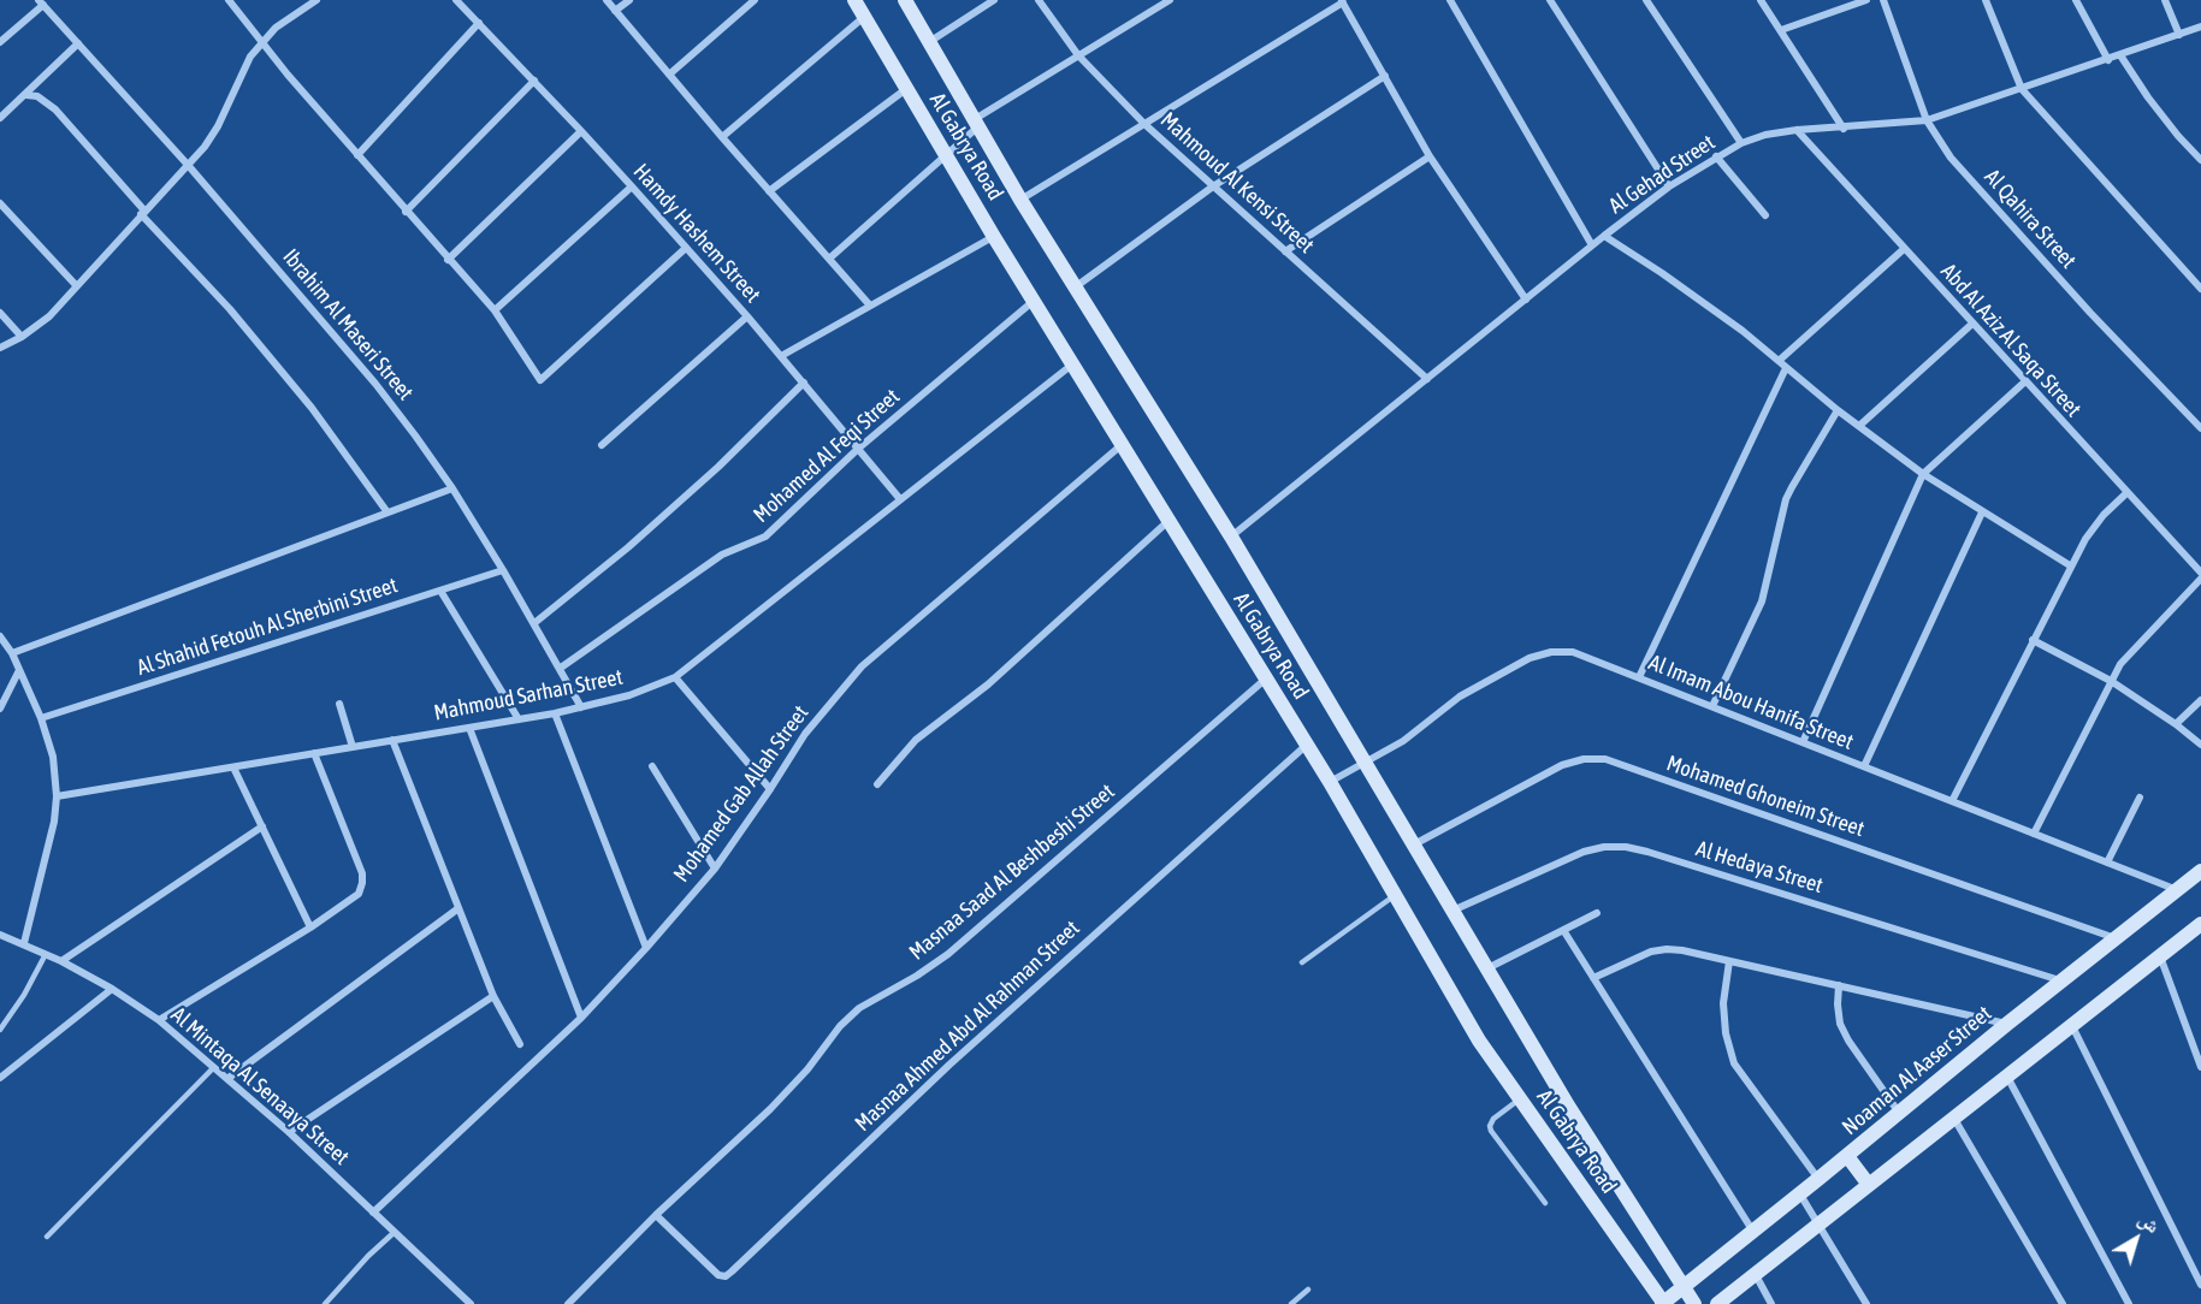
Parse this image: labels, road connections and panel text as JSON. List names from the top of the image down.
{
  "streets": {
    "street": [
      "Al Gabrya Road",
      "Al Gehad Street",
      "Mahmoud Al Kensi Street",
      "Al Qahira Street",
      "Hamdy Hashem Street",
      "Ibrahim Al Maseri Street",
      "Abd Al Aziz Al Saqa Street",
      "Mohamed Al Feqi Street",
      "Al Shahid Fetouh Al Sherbini Street",
      "Mahmoud Sarhan Street",
      "Al Imam Abou Hanifa Street",
      "Mohamed Gab Allah Street",
      "Mohamed Ghoneim Street",
      "Al Hedaya Street",
      "Masnaa Saad Al Beshbeshi Street",
      "Masnaa Ahmed Abd Al Rahman Street",
      "Noaman Al Aaser Street",
      "Al Mintaqa Al Senaaya Street"
    ]
  },
  "crossings": [
    ["Al Gabrya Road", "Al Gehad Street"],
    ["Al Gabrya Road", "Mohamed Al Feqi Street"],
    ["Al Gabrya Road", "Mahmoud Sarhan Street"],
    ["Al Gabrya Road", "Al Imam Abou Hanifa Street"],
    ["Al Gabrya Road", "Mohamed Gab Allah Street"],
    ["Al Gabrya Road", "Mohamed Ghoneim Street"],
    ["Al Gabrya Road", "Al Hedaya Street"],
    ["Al Gabrya Road", "Masnaa Saad Al Beshbeshi Street"],
    ["Al Gabrya Road", "Masnaa Ahmed Abd Al Rahman Street"],
    ["Al Gabrya Road", "Noaman Al Aaser Street"],
    ["Al Gehad Street", "Mahmoud Al Kensi Street"],
    ["Al Gehad Street", "Al Qahira Street"],
    ["Al Gehad Street", "Abd Al Aziz Al Saqa Street"],
    ["Hamdy Hashem Street", "Mohamed Al Feqi Street"],
    ["Hamdy Hashem Street", "Mahmoud Sarhan Street"],
    ["Ibrahim Al Maseri Street", "Mohamed Al Feqi Street"],
    ["Ibrahim Al Maseri Street", "Al Shahid Fetouh Al Sherbini Street"],
    ["Ibrahim Al Maseri Street", "Mahmoud Sarhan Street"],
    ["Al Imam Abou Hanifa Street", "Noaman Al Aaser Street"],
    ["Mohamed Gab Allah Street", "Al Mintaqa Al Senaaya Street"],
    ["Mohamed Ghoneim Street", "Noaman Al Aaser Street"],
    ["Al Hedaya Street", "Noaman Al Aaser Street"],
    ["Masnaa Saad Al Beshbeshi Street", "Masnaa Ahmed Abd Al Rahman Street"]
  ],
  "north": "top right"
}
